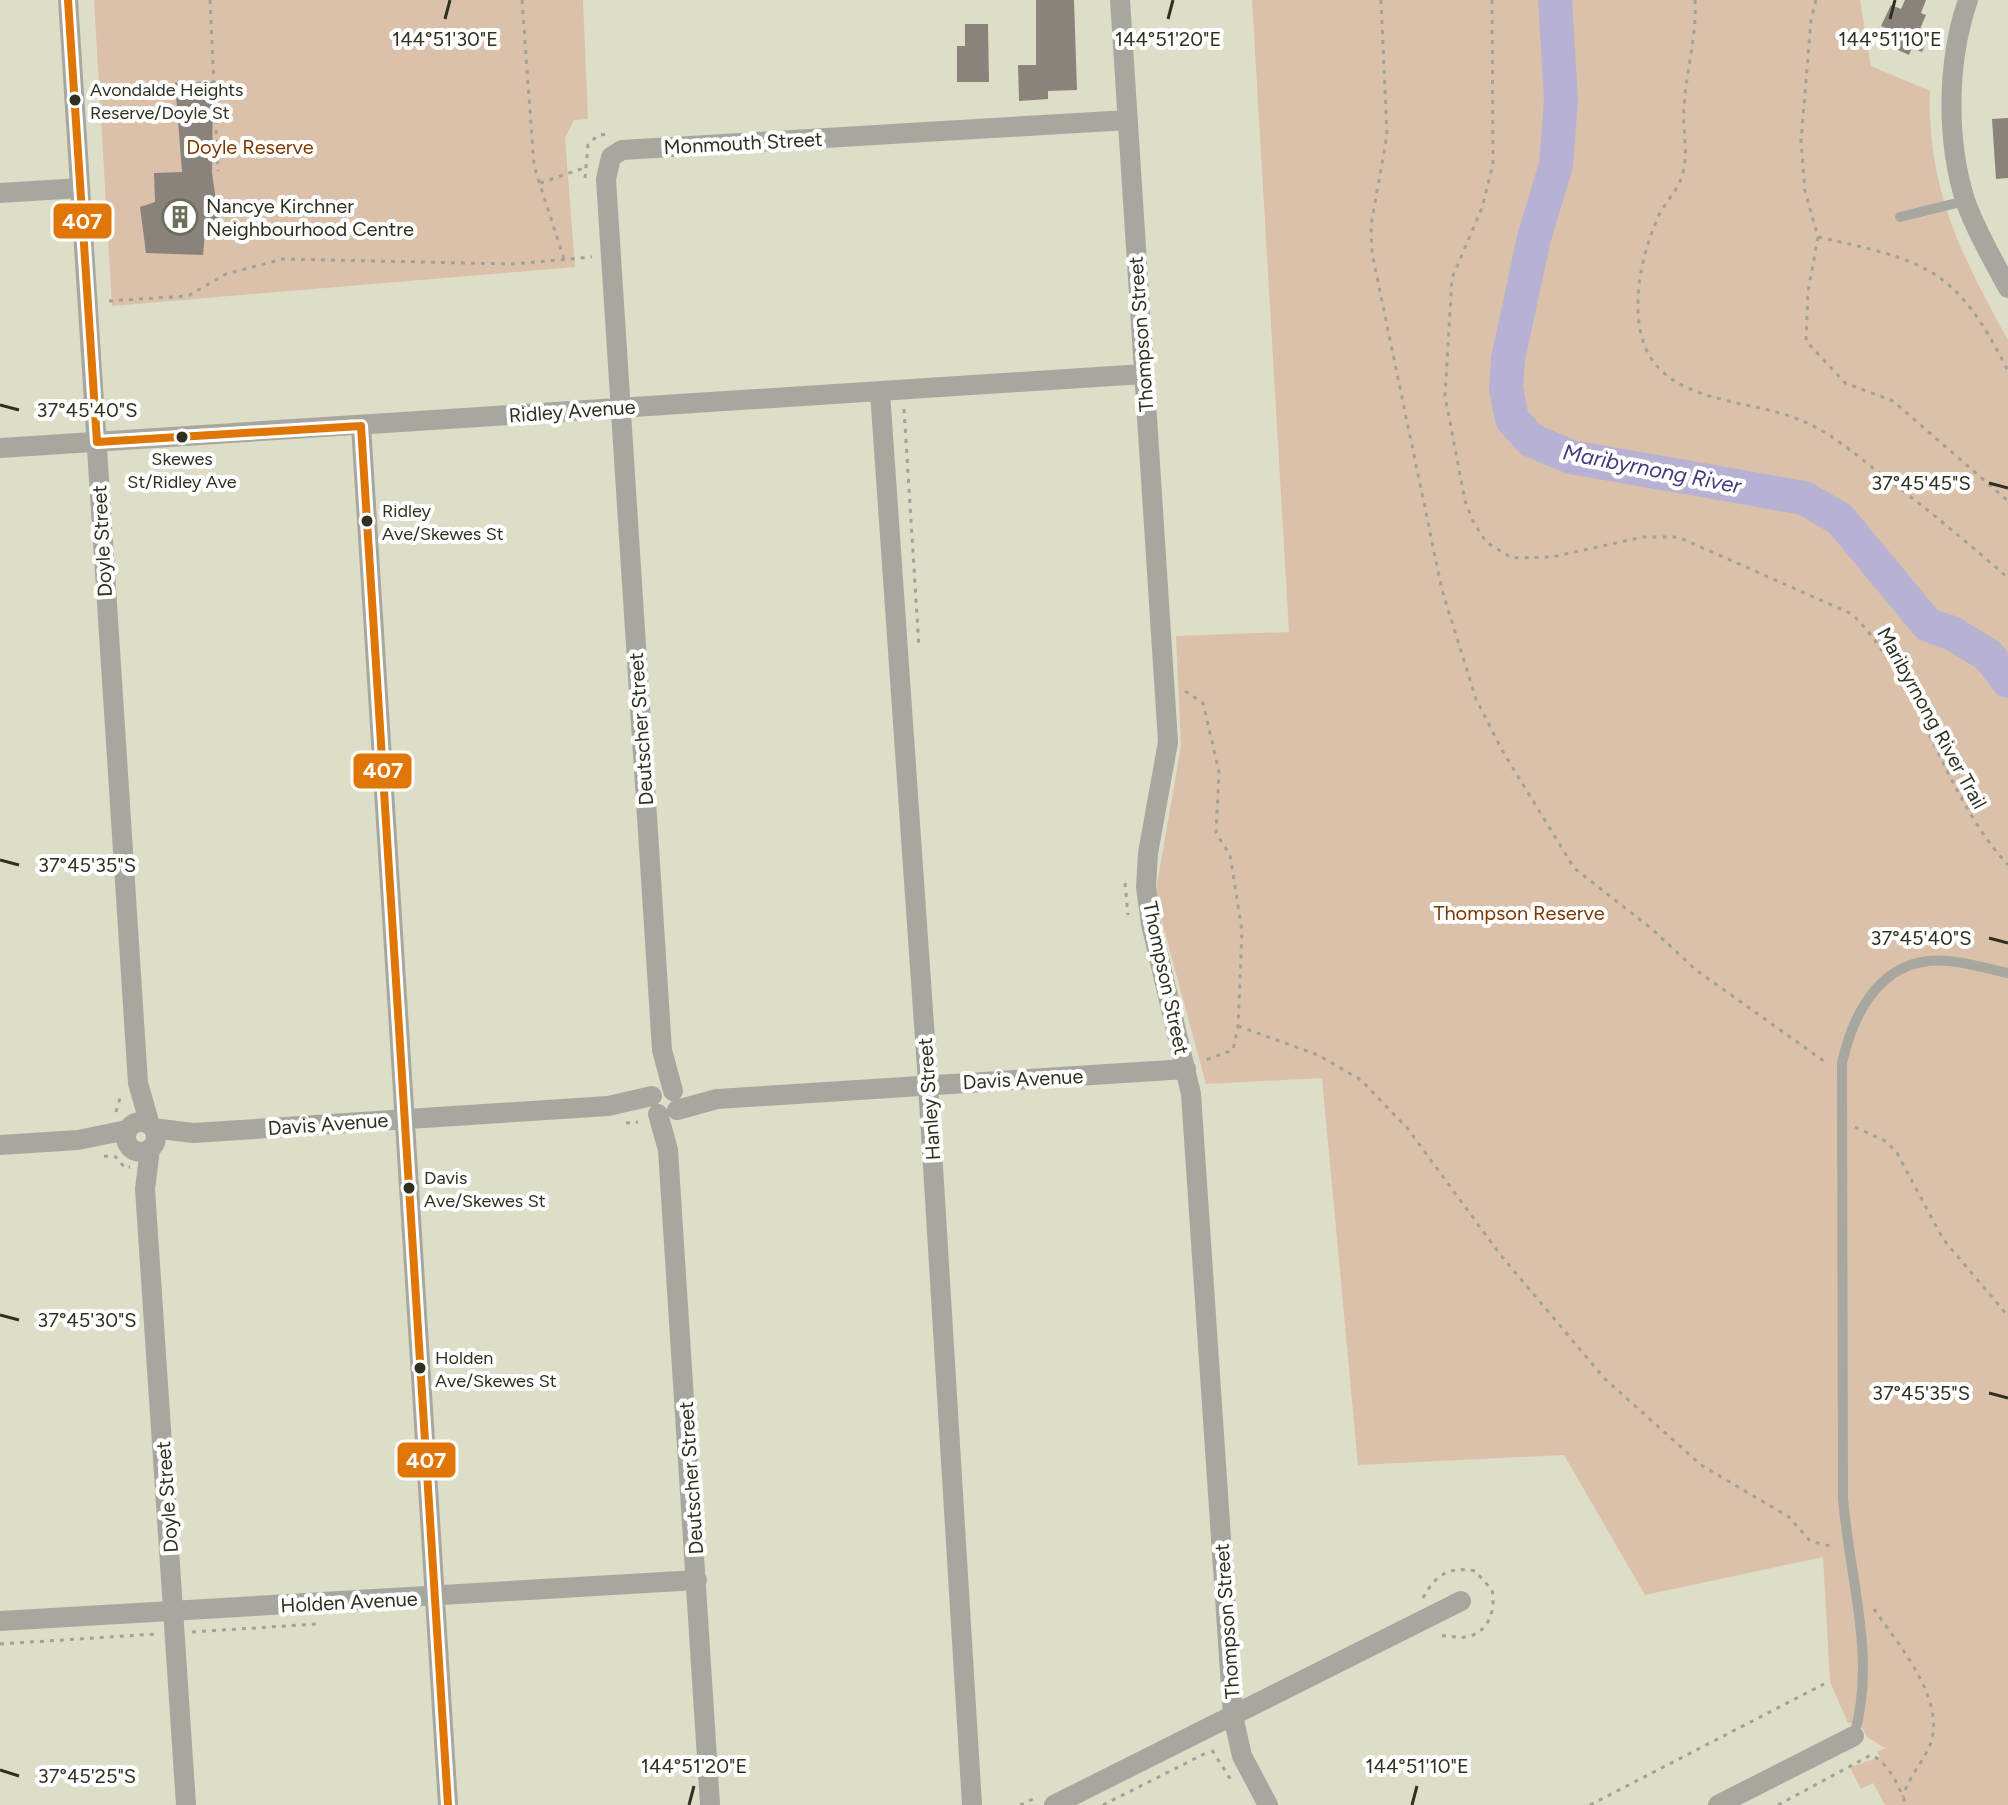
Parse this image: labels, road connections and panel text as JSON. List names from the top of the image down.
{
  "streets": {
    "street": [
      "Monmouth Street",
      "Thompson Street",
      "Ridley Avenue",
      "Doyle Street",
      "Deutscher Street",
      "Davis Avenue",
      "Hanley Street",
      "Holden Avenue"
    ],
    "path": ["Maribyrnong River Trail"]
  },
  "crossings": [
    ["Monmouth Street", "Thompson Street"],
    ["Monmouth Street", "Ridley Avenue"],
    ["Monmouth Street", "Deutscher Street"],
    ["Thompson Street", "Ridley Avenue"],
    ["Thompson Street", "Davis Avenue"],
    ["Ridley Avenue", "Doyle Street"],
    ["Ridley Avenue", "Deutscher Street"],
    ["Ridley Avenue", "Hanley Street"],
    ["Doyle Street", "Davis Avenue"],
    ["Doyle Street", "Holden Avenue"],
    ["Deutscher Street", "Davis Avenue"],
    ["Deutscher Street", "Holden Avenue"],
    ["Davis Avenue", "Hanley Street"]
  ],
  "water": ["Maribyrnong River"],
  "parks": ["Doyle Reserve", "Thompson Reserve"],
  "places": {
    "other": [
      "Avondalde Heights Reserve/Doyle St",
      "Skewes St/Ridley Ave",
      "Ridley Ave/Skewes St",
      "Davis Ave/Skewes St",
      "Holden Ave/Skewes St"
    ],
    "building": ["Nancye Kirchner Neighbourhood Centre"]
  },
  "lines": ["transit line 407"],
  "coordinates": [
    "144°51'30\"E",
    "144°51'20\"E",
    "144°51'10\"E",
    "37°45'40\"S",
    "37°45'45\"S",
    "37°45'35\"S",
    "37°45'30\"S",
    "37°45'25\"S"
  ]
}
